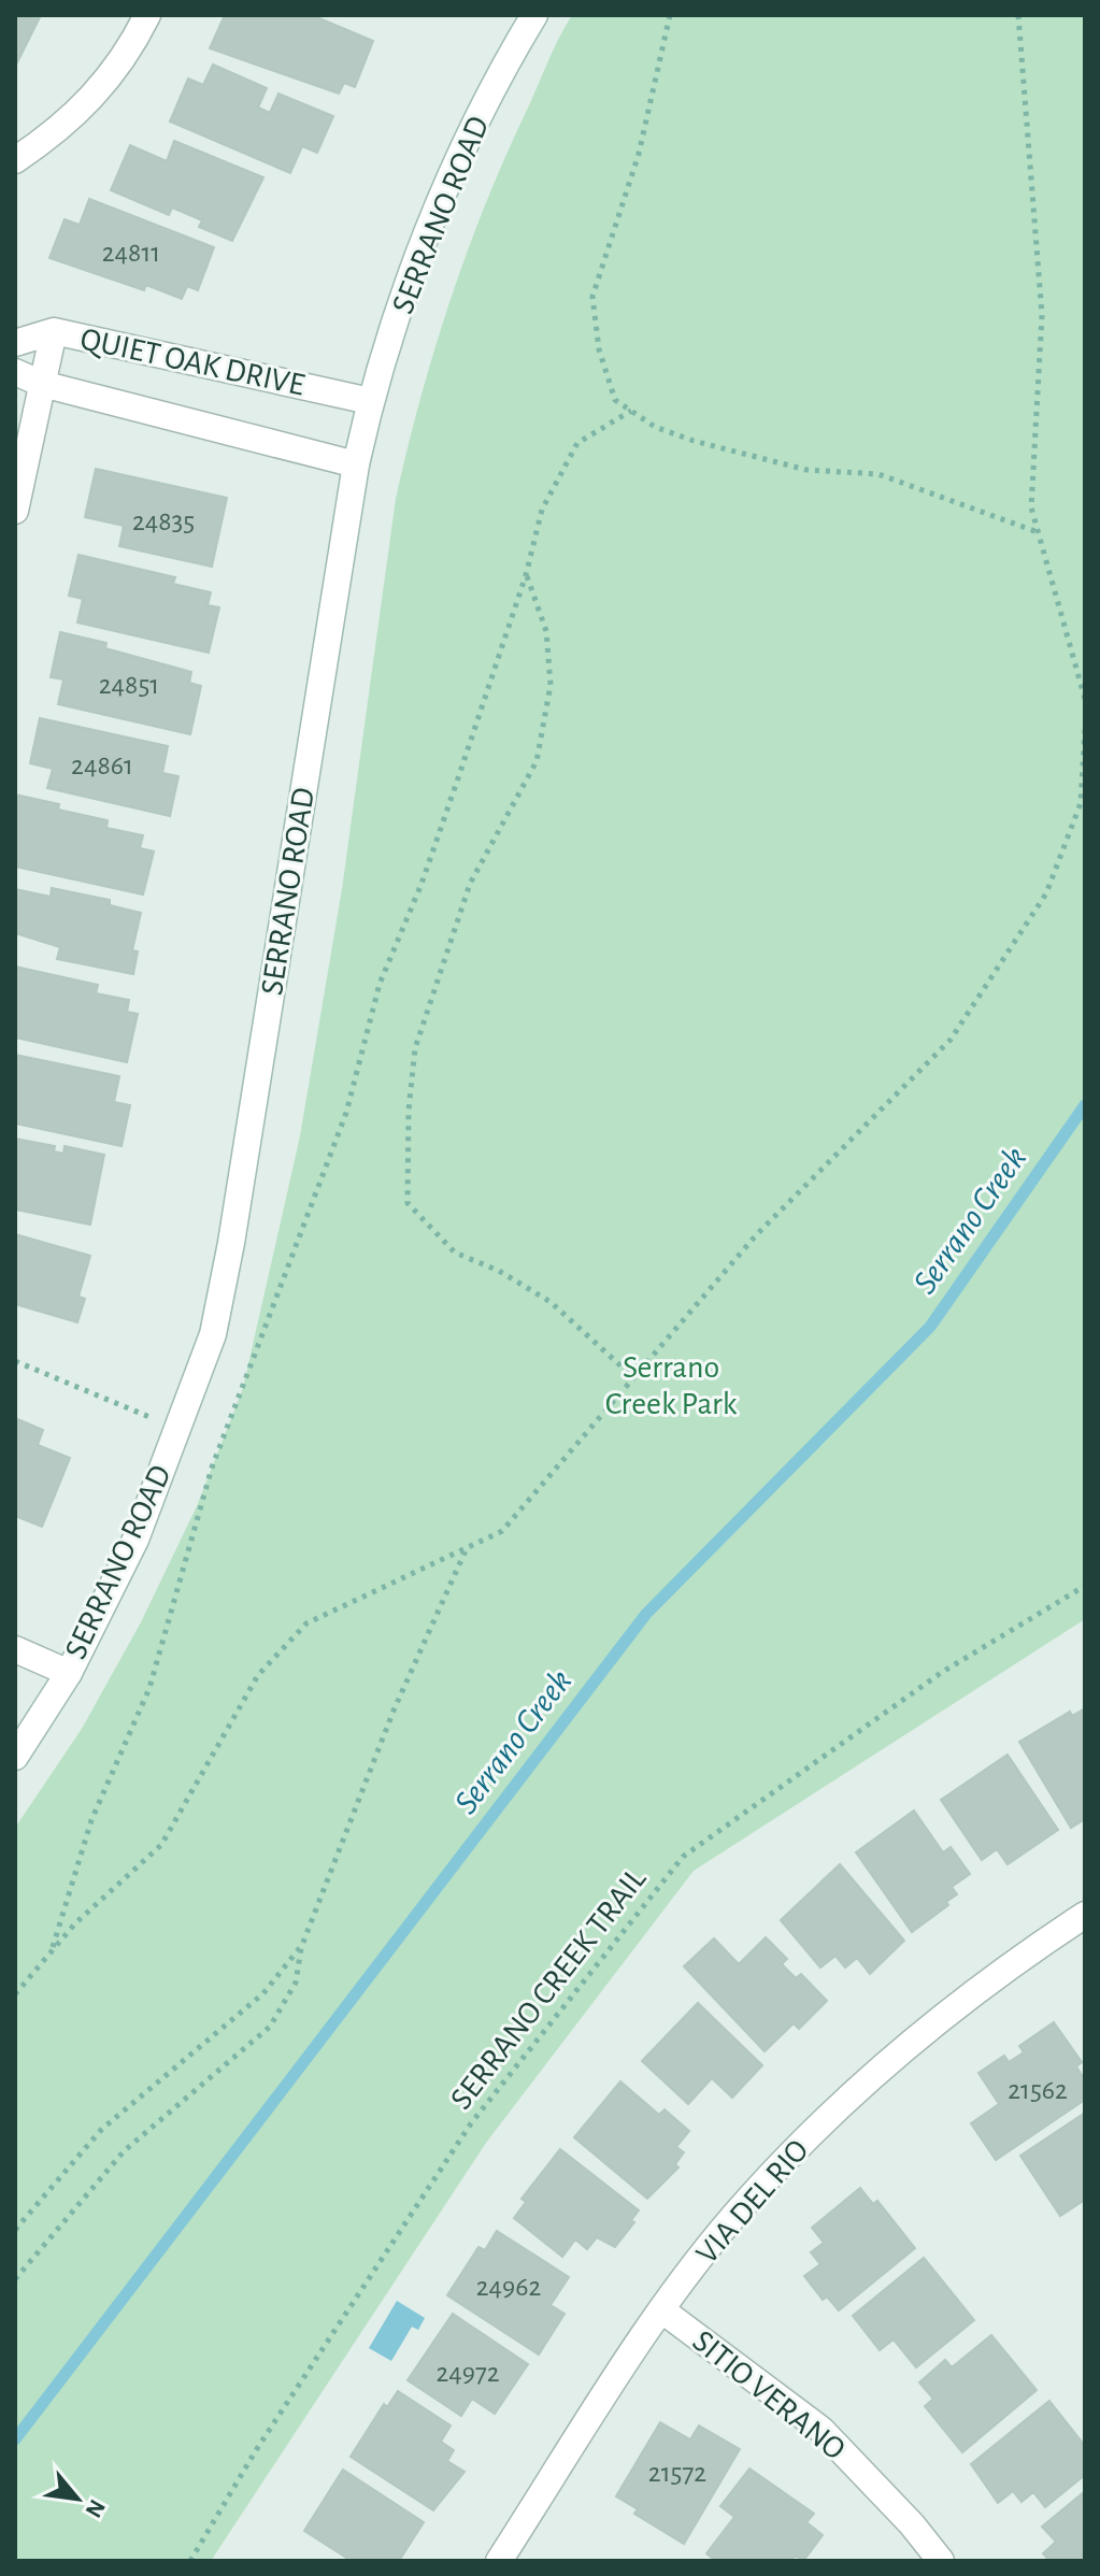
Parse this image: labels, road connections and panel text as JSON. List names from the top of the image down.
{
  "streets": {
    "street": [
      "SERRANO ROAD",
      "QUIET OAK DRIVE",
      "VIA DEL RIO",
      "SITIO VERANO"
    ],
    "path": ["SERRANO CREEK TRAIL"]
  },
  "crossings": [
    ["SERRANO ROAD", "QUIET OAK DRIVE"],
    ["VIA DEL RIO", "SITIO VERANO"]
  ],
  "water": ["Serrano Creek"],
  "parks": ["Serrano Creek Park"],
  "house_numbers": [
    "24811",
    "24835",
    "24851",
    "24861",
    "21562",
    "24962",
    "24972",
    "21572"
  ],
  "north": "bottom right"
}
